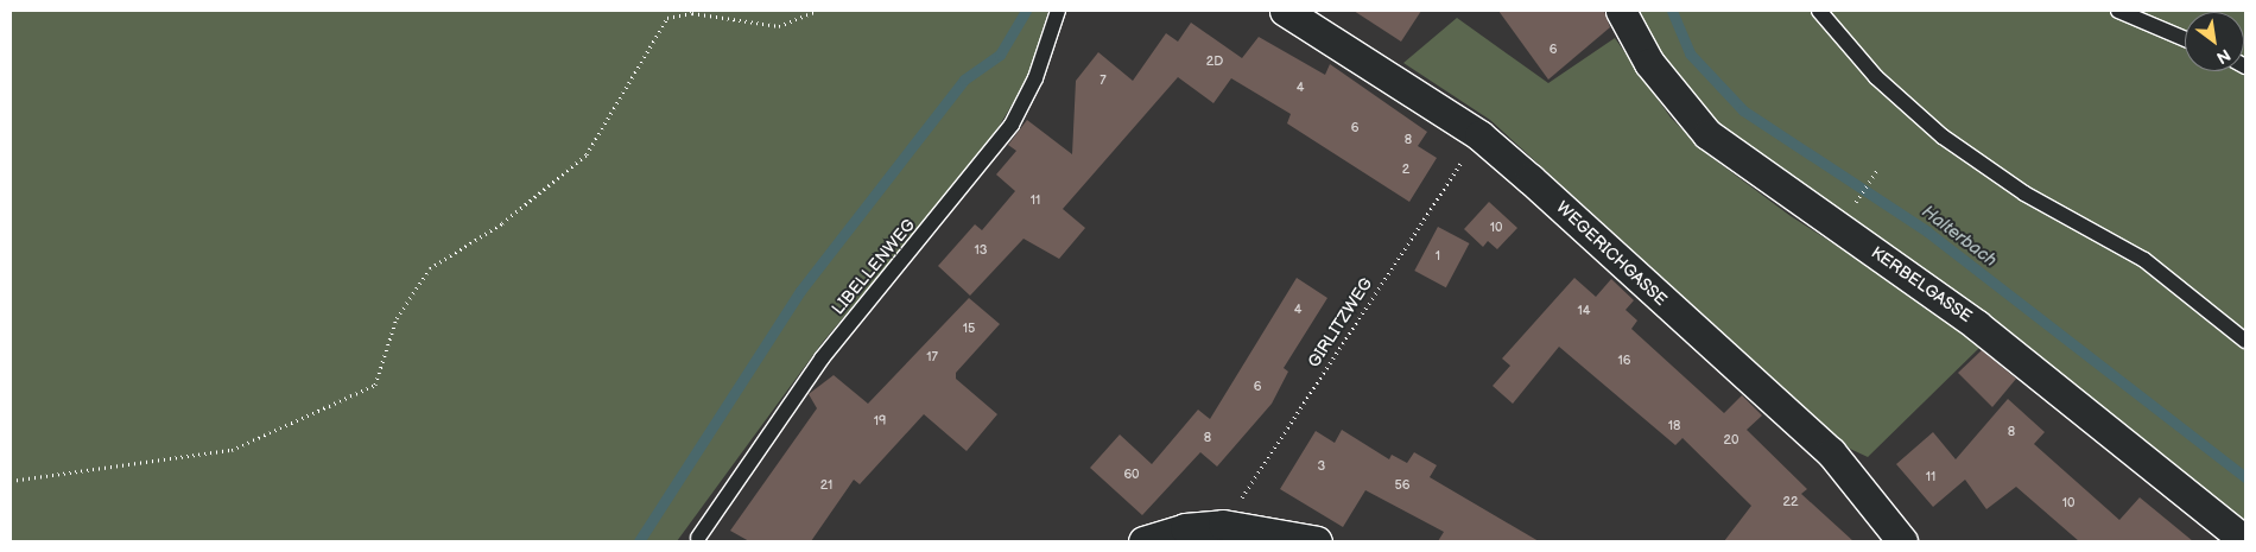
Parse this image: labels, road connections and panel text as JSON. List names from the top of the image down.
{
  "streets": {
    "street": ["WEGERICHGASSE", "KERBELGASSE"],
    "lane": ["LIBELLENWEG"],
    "path": ["GIRLITZWEG"]
  },
  "crossings": [
    ["WEGERICHGASSE", "GIRLITZWEG"]
  ],
  "water": ["Halterbach"],
  "house_numbers": [
    "6",
    "2D",
    "7",
    "4",
    "6",
    "8",
    "2",
    "11",
    "10",
    "13",
    "1",
    "4",
    "14",
    "15",
    "17",
    "16",
    "6",
    "19",
    "18",
    "8",
    "8",
    "20",
    "3",
    "60",
    "11",
    "21",
    "56",
    "22",
    "10"
  ],
  "north": "bottom right"
}
